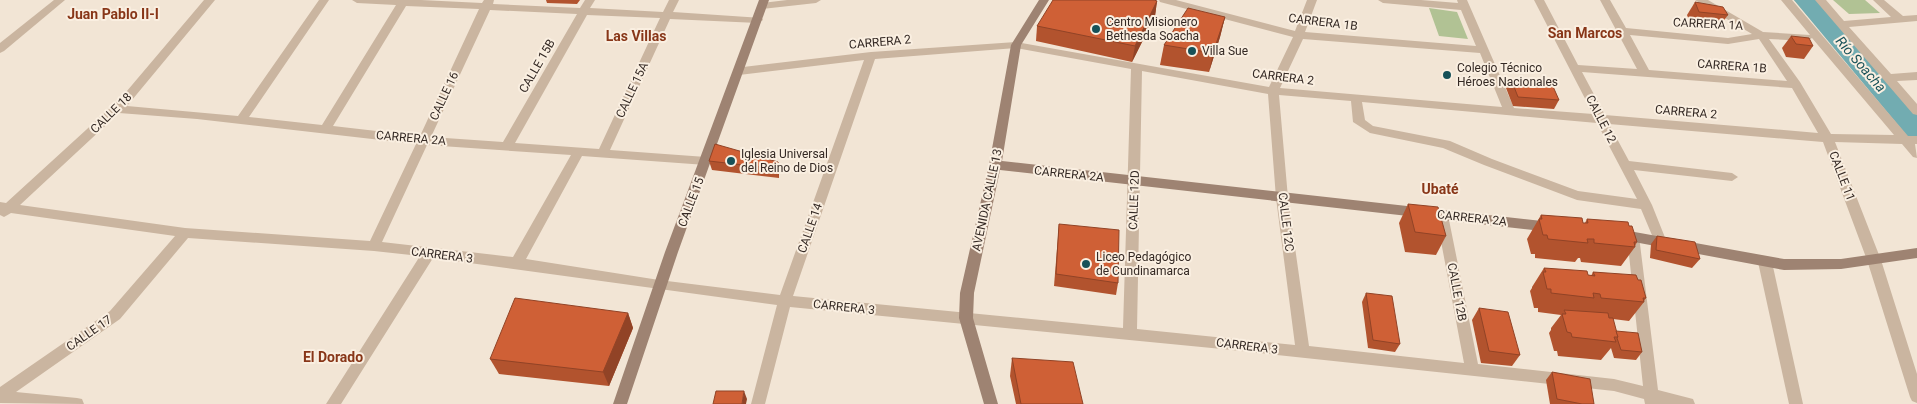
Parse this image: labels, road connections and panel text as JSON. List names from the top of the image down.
{
  "streets": {
    "street": [
      "CARRERA 1B",
      "CARRERA 1A",
      "CARRERA 2",
      "CALLE 15B",
      "CALLE 15A",
      "CALLE 16",
      "CALLE 18",
      "CALLE 12",
      "CARRERA 2A",
      "CALLE 11",
      "AVENIDA CALLE 13",
      "CALLE 12D",
      "CALLE 15",
      "CALLE 12C",
      "CALLE 14",
      "CARRERA 3",
      "CALLE 12B",
      "CALLE 17"
    ]
  },
  "crossings": [
    ["CARRERA 1B", "CALLE 12"],
    ["CARRERA 1B", "CALLE 11"],
    ["CARRERA 1A", "CALLE 11"],
    ["CARRERA 2", "CALLE 12"],
    ["CARRERA 2", "CALLE 11"],
    ["CARRERA 2", "AVENIDA CALLE 13"],
    ["CARRERA 2", "CALLE 12D"],
    ["CARRERA 2", "CALLE 15"],
    ["CARRERA 2", "CALLE 12C"],
    ["CARRERA 2", "CALLE 14"],
    ["CALLE 15B", "CARRERA 2A"],
    ["CALLE 15A", "CARRERA 2A"],
    ["CALLE 16", "CARRERA 2A"],
    ["CALLE 16", "CARRERA 3"],
    ["CALLE 18", "CARRERA 2A"],
    ["CALLE 18", "CARRERA 3"],
    ["CARRERA 2A", "AVENIDA CALLE 13"],
    ["CARRERA 2A", "CALLE 12D"],
    ["CARRERA 2A", "CALLE 15"],
    ["CARRERA 2A", "CALLE 12C"],
    ["CARRERA 2A", "CALLE 12B"],
    ["AVENIDA CALLE 13", "CARRERA 3"],
    ["CALLE 12D", "CARRERA 3"],
    ["CALLE 15", "CARRERA 3"],
    ["CALLE 12C", "CARRERA 3"],
    ["CALLE 14", "CARRERA 3"],
    ["CARRERA 3", "CALLE 12B"],
    ["CARRERA 3", "CALLE 17"]
  ],
  "districts": [
    "Juan Pablo II-I",
    "San Marcos",
    "Las Villas",
    "Ubaté",
    "El Dorado"
  ],
  "water": ["Río Soacha"],
  "places": [
    "Centro Misionero Bethesda Soacha",
    "Villa Sue",
    "Colegio Técnico Héroes Nacionales",
    "Iglesia Universal del Reino de Dios",
    "Liceo Pedagógico de Cundinamarca"
  ]
}
